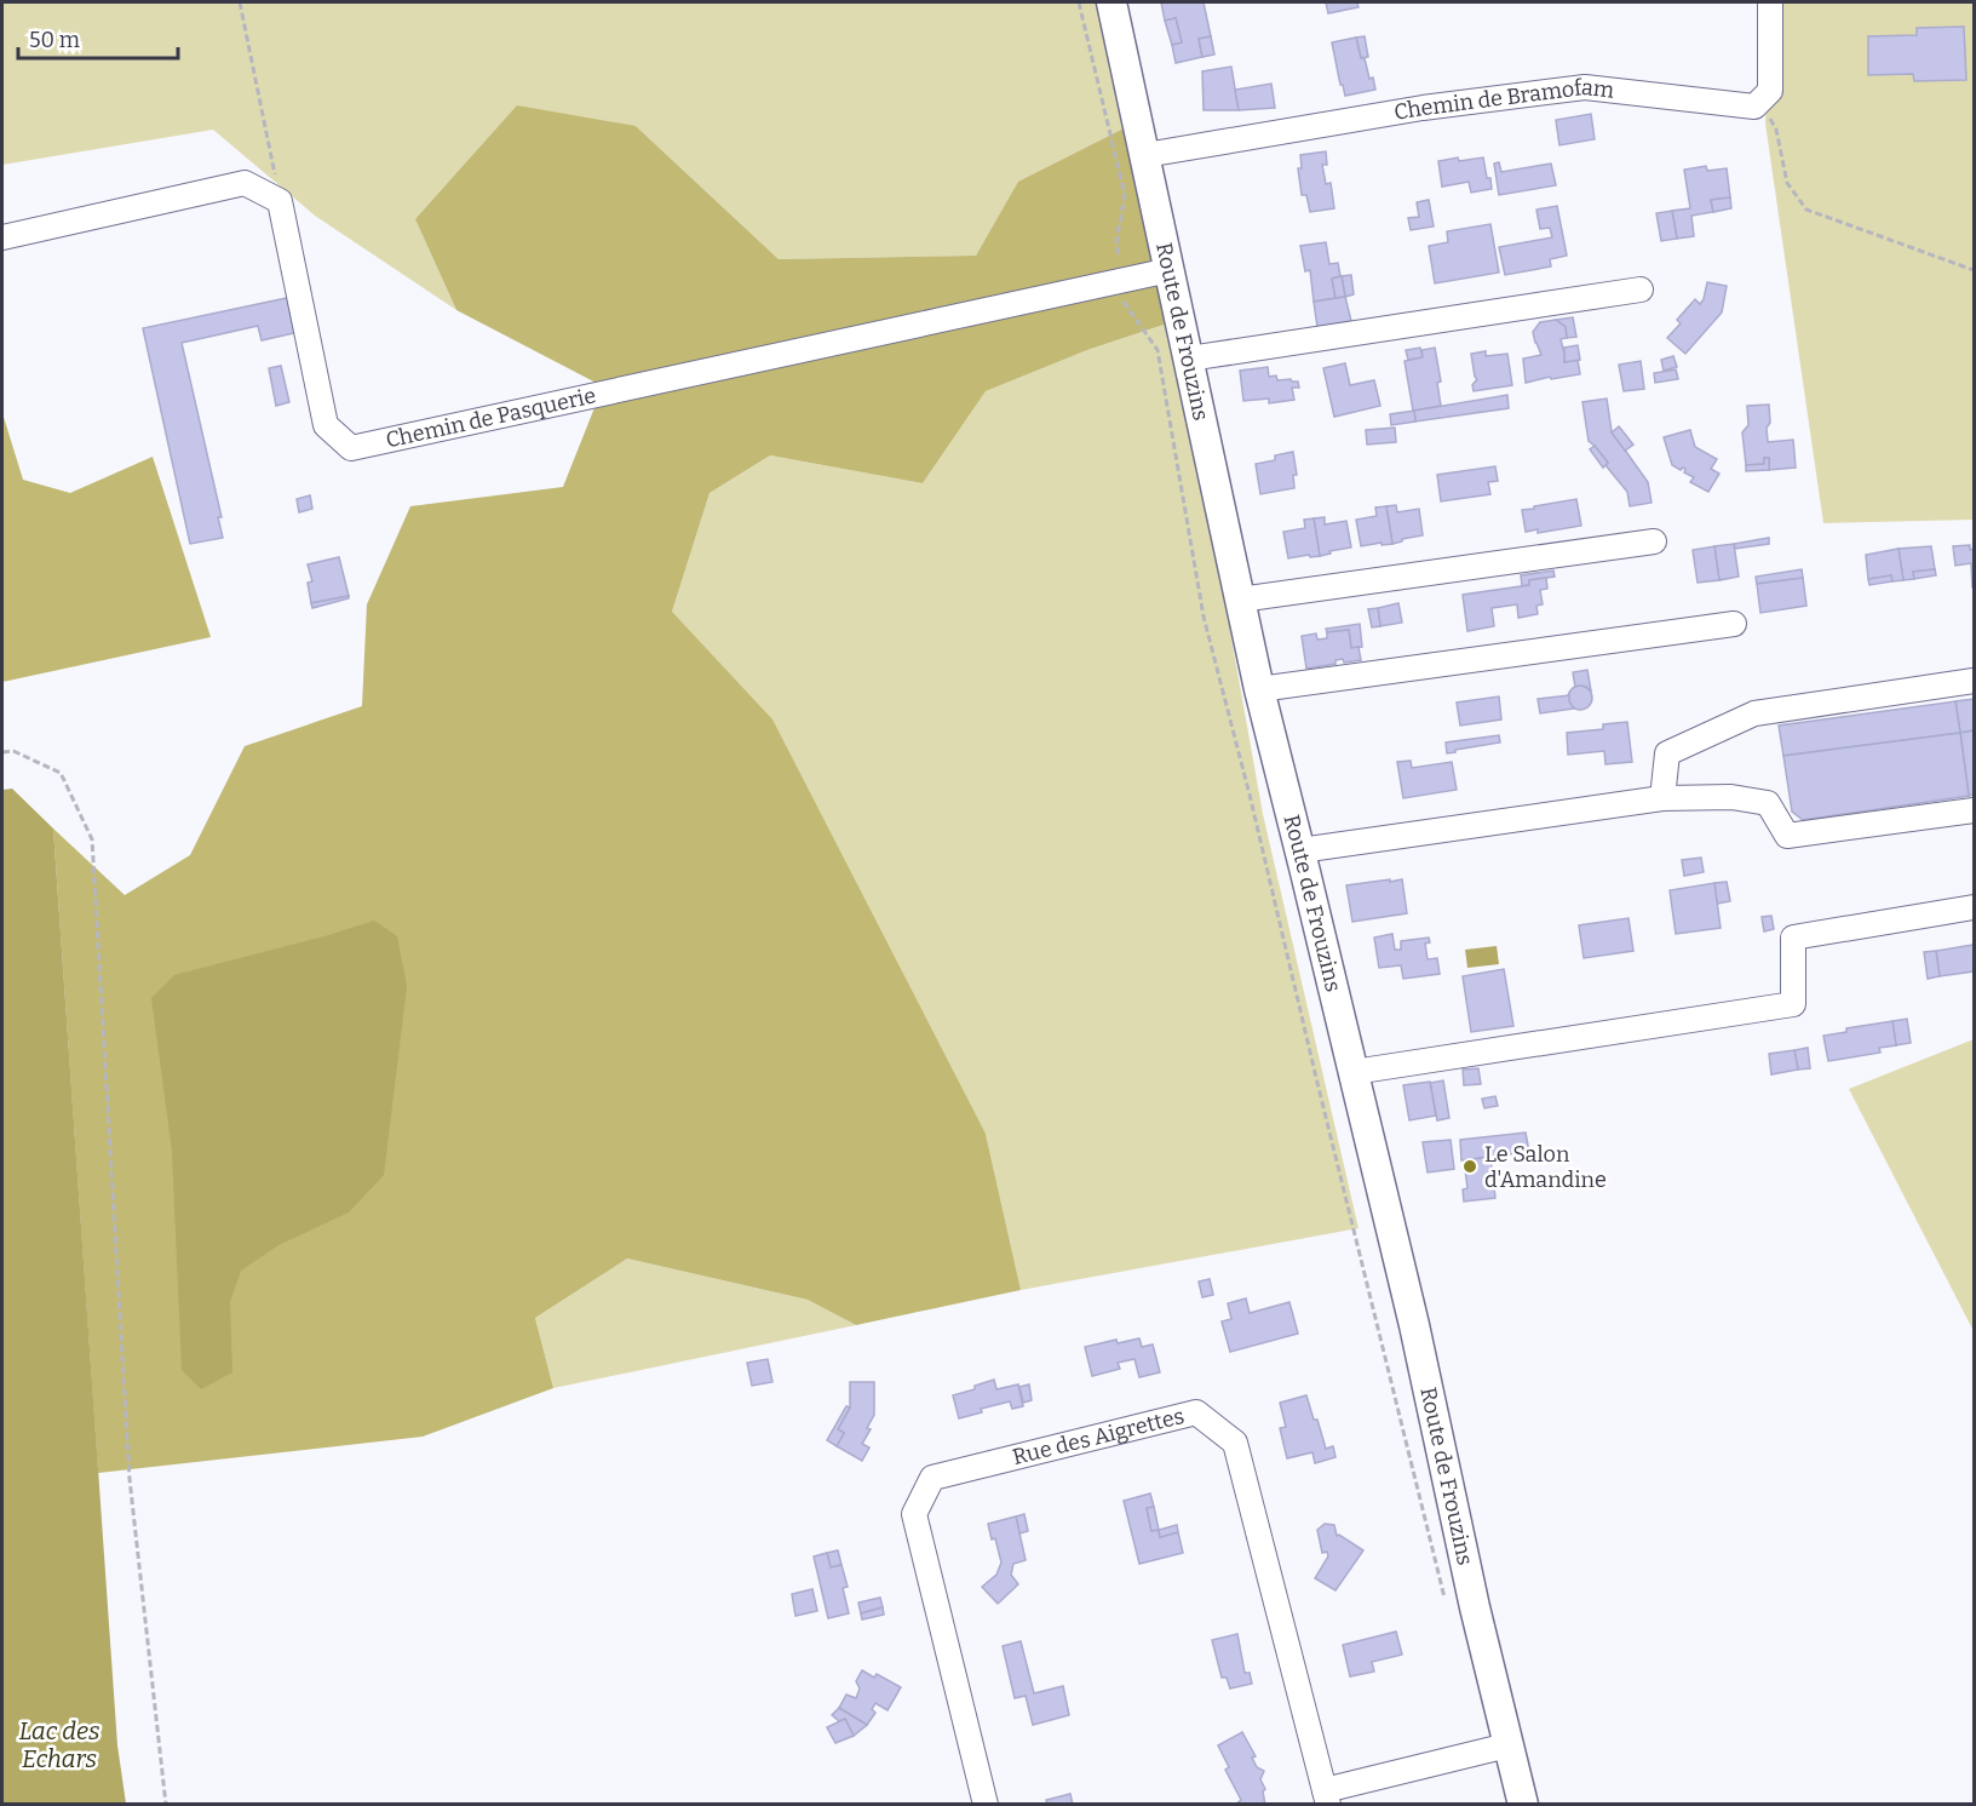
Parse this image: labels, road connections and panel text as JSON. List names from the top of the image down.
{
  "streets": {
    "main road": ["Route de Frouzins"],
    "street": ["Chemin de Bramofam", "Chemin de Pasquerie", "Rue des Aigrettes"]
  },
  "crossings": [
    ["Chemin de Bramofam", "Route de Frouzins"],
    ["Route de Frouzins", "Chemin de Pasquerie"],
    ["Route de Frouzins", "Rue des Aigrettes"]
  ],
  "water": ["Lac des Echars"],
  "places": ["Le Salon d'Amandine"],
  "scale_bar": "50 m"
}
